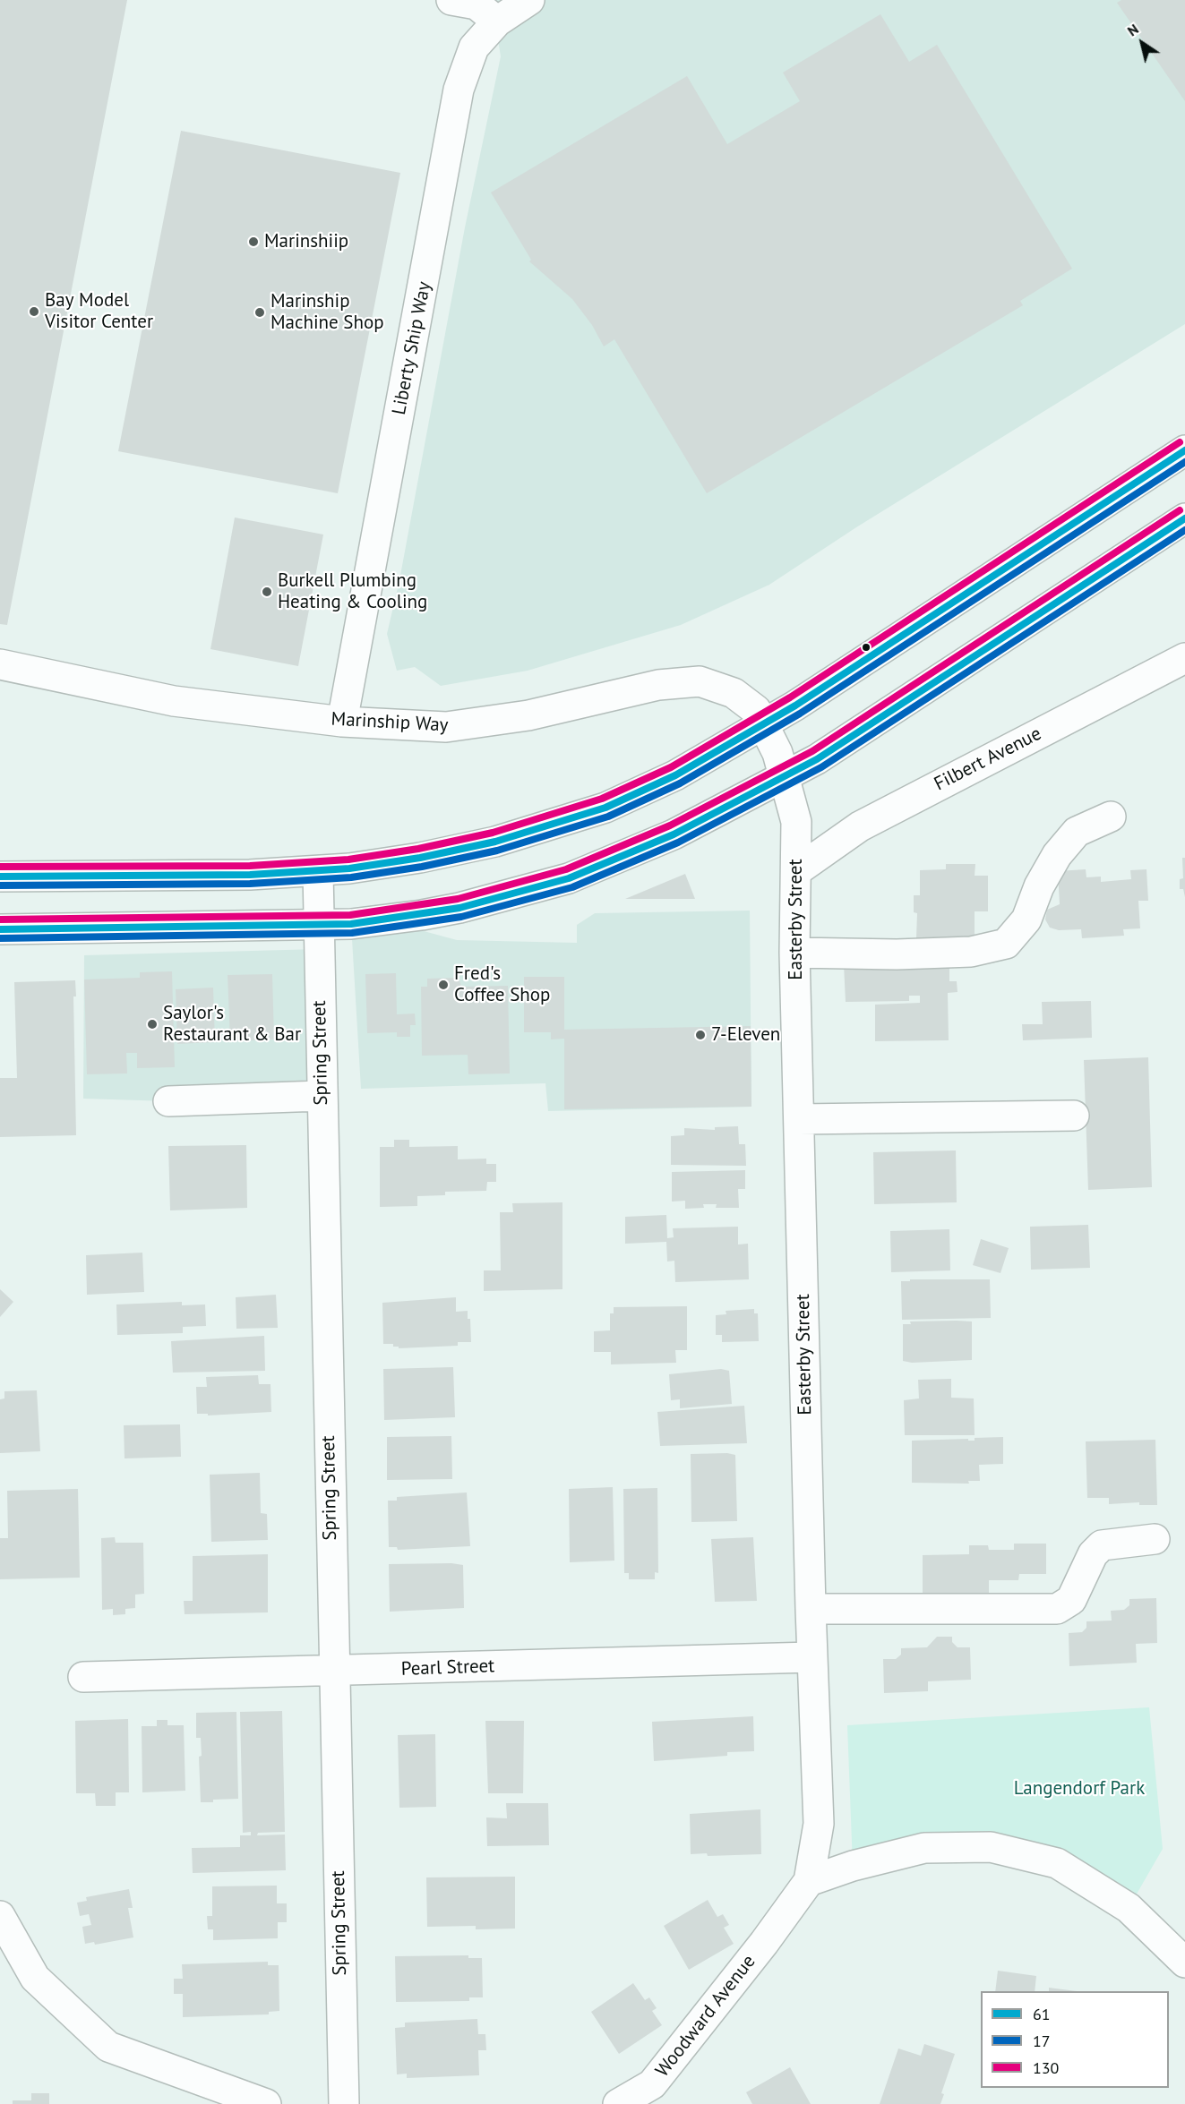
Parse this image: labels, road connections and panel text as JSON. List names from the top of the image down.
{
  "streets": {
    "street": [
      "Liberty Ship Way",
      "Marinship Way",
      "Filbert Avenue",
      "Easterby Street",
      "Spring Street",
      "Pearl Street",
      "Woodward Avenue"
    ]
  },
  "crossings": [
    ["Liberty Ship Way", "Marinship Way"],
    ["Marinship Way", "Easterby Street"],
    ["Filbert Avenue", "Easterby Street"],
    ["Easterby Street", "Pearl Street"],
    ["Easterby Street", "Woodward Avenue"],
    ["Spring Street", "Pearl Street"]
  ],
  "parks": ["Langendorf Park"],
  "places": [
    "Marinshiip",
    "Bay Model Visitor Center",
    "Marinship Machine Shop",
    "Burkell Plumbing Heating & Cooling",
    "Fred's Coffee Shop",
    "Saylor's Restaurant & Bar",
    "7-Eleven"
  ],
  "lines": ["transit line 130", "transit line 61", "transit line 17"],
  "legend": ["61", "17", "130"],
  "north": "top left"
}
